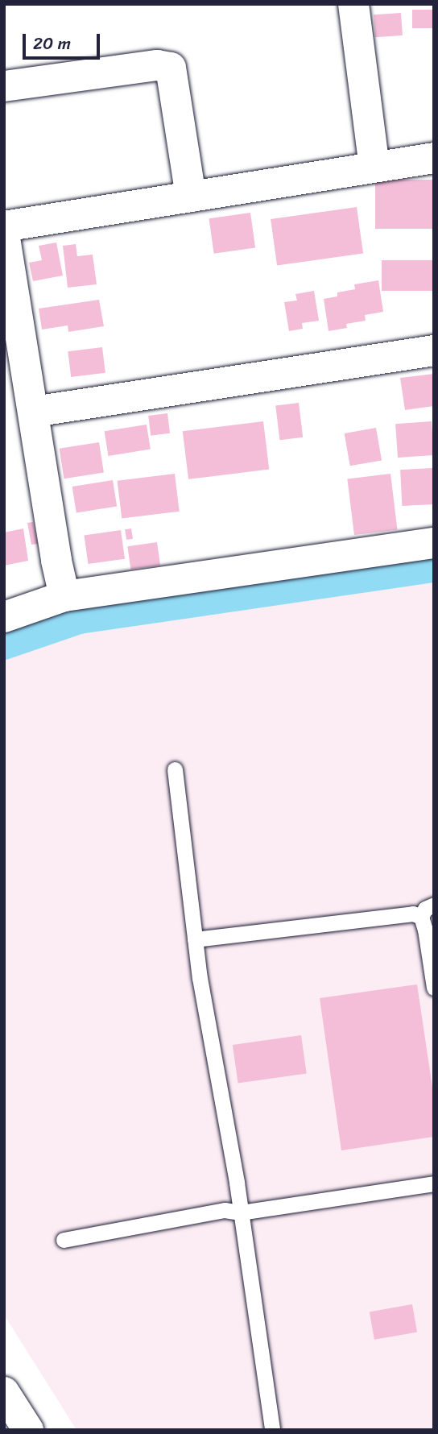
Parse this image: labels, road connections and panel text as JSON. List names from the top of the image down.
{
  "scale_bar": "20 m"
}
